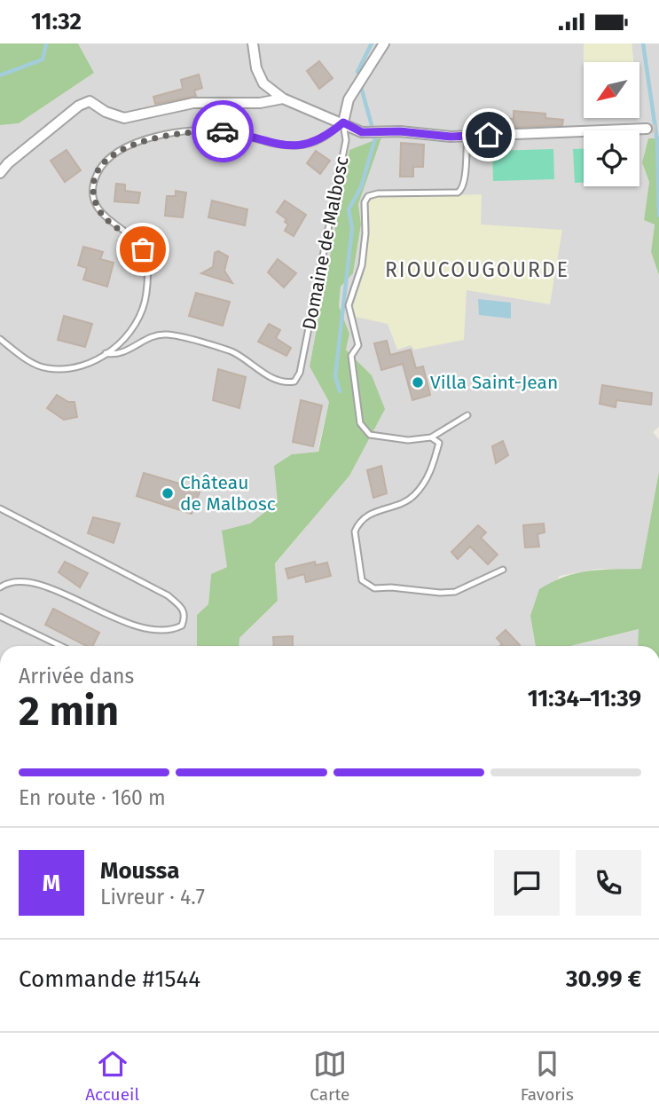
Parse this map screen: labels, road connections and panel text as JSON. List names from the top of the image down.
{
  "streets": {
    "lane": ["Domaine de Malbosc"]
  },
  "districts": ["RIOUCOUGOURDE"],
  "places": ["Villa Saint-Jean", "Château de Malbosc"],
  "north": "bottom left",
  "page": {
    "status": "11:32",
    "heading": ["2 min", "Arrivée dans", "11:34–11:39"],
    "panel": [
      "Moussa",
      "Livreur · 4.7",
      "Commande #1544",
      "30.99 €"
    ],
    "bar": "En route · 160 m",
    "round": "M",
    "tabs": ["Accueil", "Carte", "Favoris"]
  }
}
